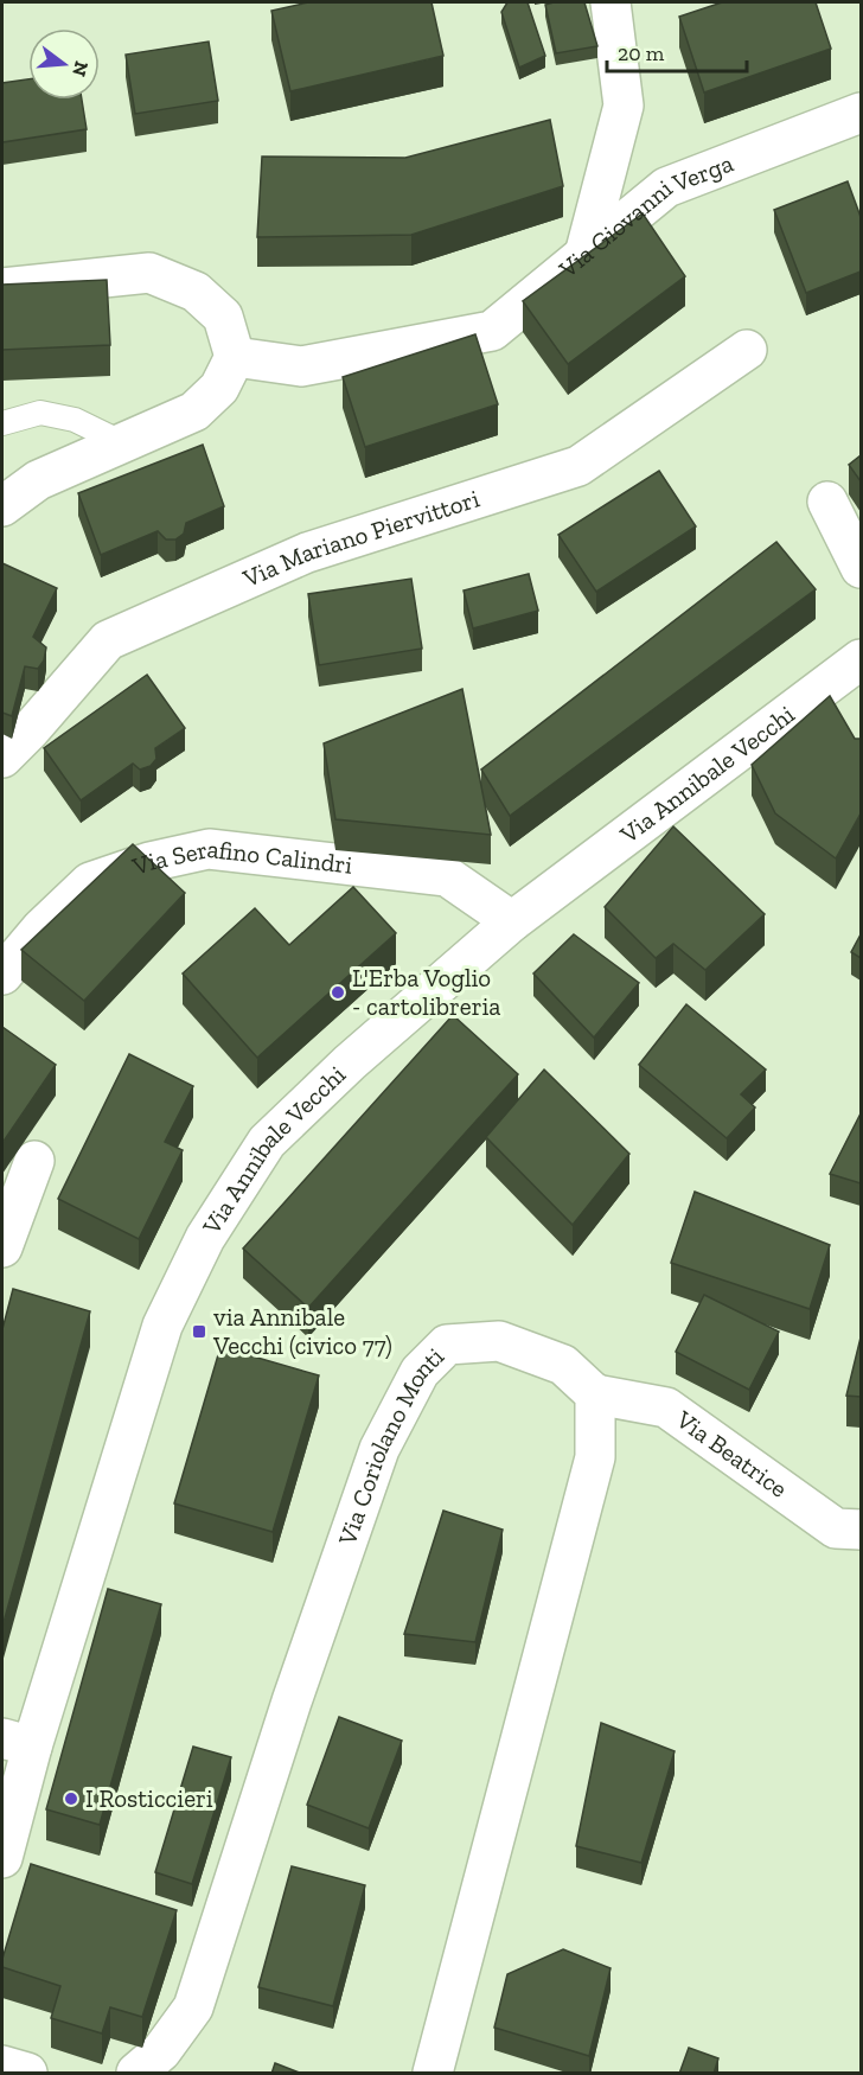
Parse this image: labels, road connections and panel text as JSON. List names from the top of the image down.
{
  "streets": {
    "street": [
      "Via Giovanni Verga",
      "Via Mariano Piervittori",
      "Via Annibale Vecchi",
      "Via Serafino Calindri",
      "Via Coriolano Monti",
      "Via Beatrice"
    ]
  },
  "crossings": [
    ["Via Annibale Vecchi", "Via Serafino Calindri"],
    ["Via Coriolano Monti", "Via Beatrice"]
  ],
  "places": {
    "other": ["L'Erba Voglio - cartolibreria", "I Rosticcieri"],
    "transit": ["via Annibale Vecchi (civico 77)"]
  },
  "scale_bar": "20 m",
  "north": "right"
}
